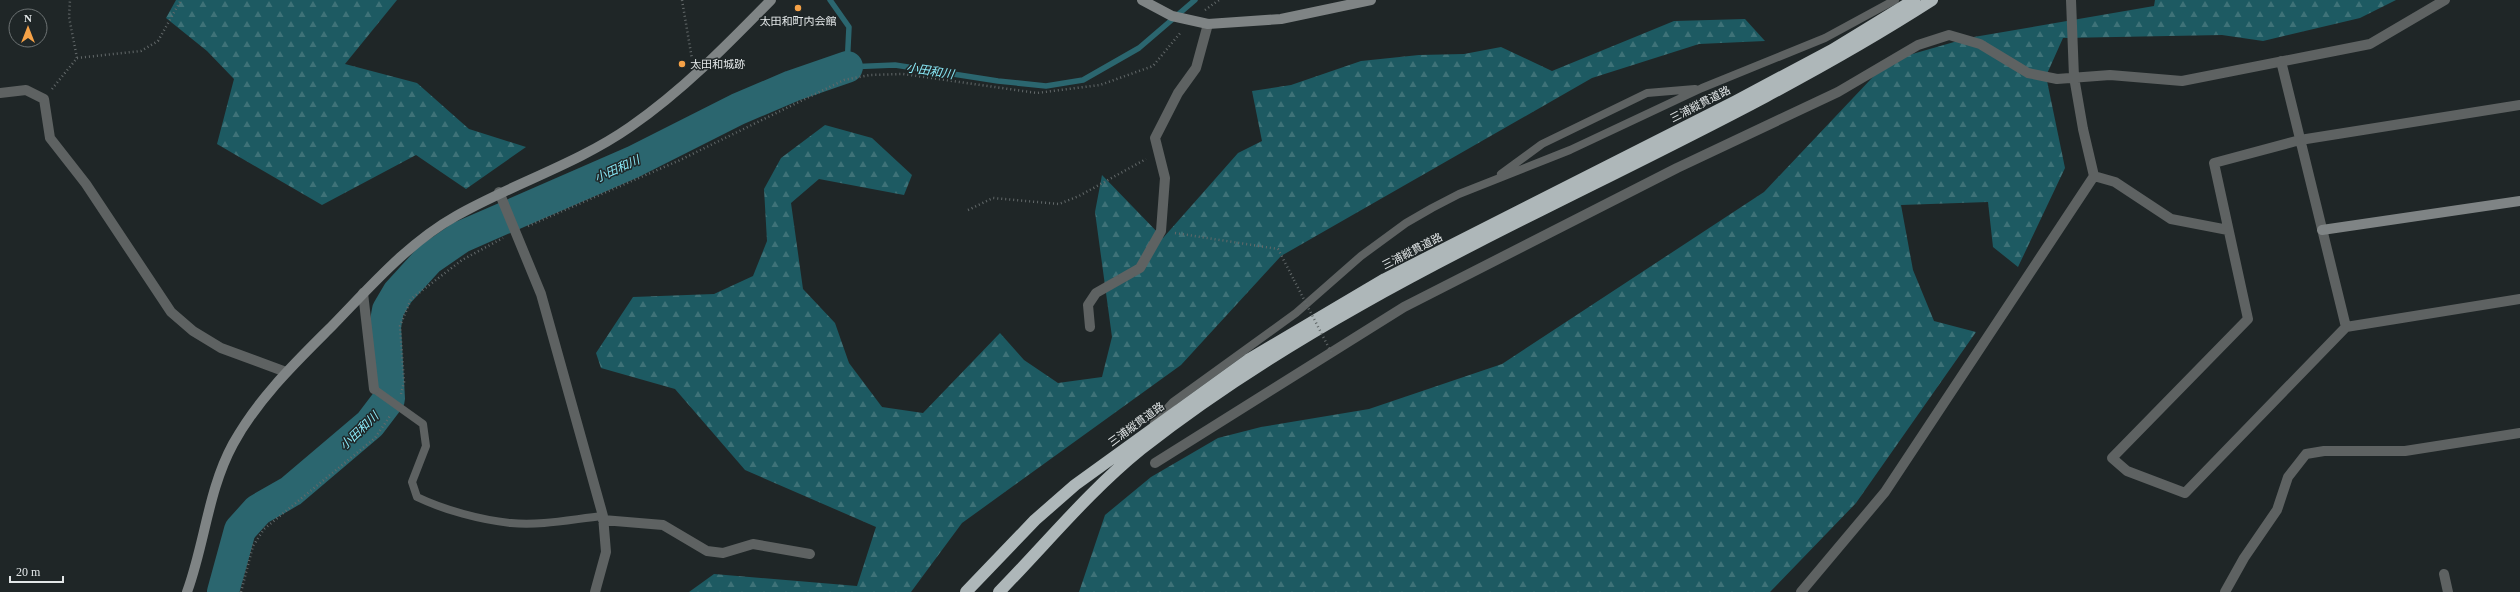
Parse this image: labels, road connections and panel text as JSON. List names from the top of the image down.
{
  "streets": {
    "highway": ["三浦縦貫道路"]
  },
  "water": ["小田和川"],
  "places": ["太田和町内会館", "太田和城跡"],
  "scale_bar": "20 m",
  "north": "top"
}
